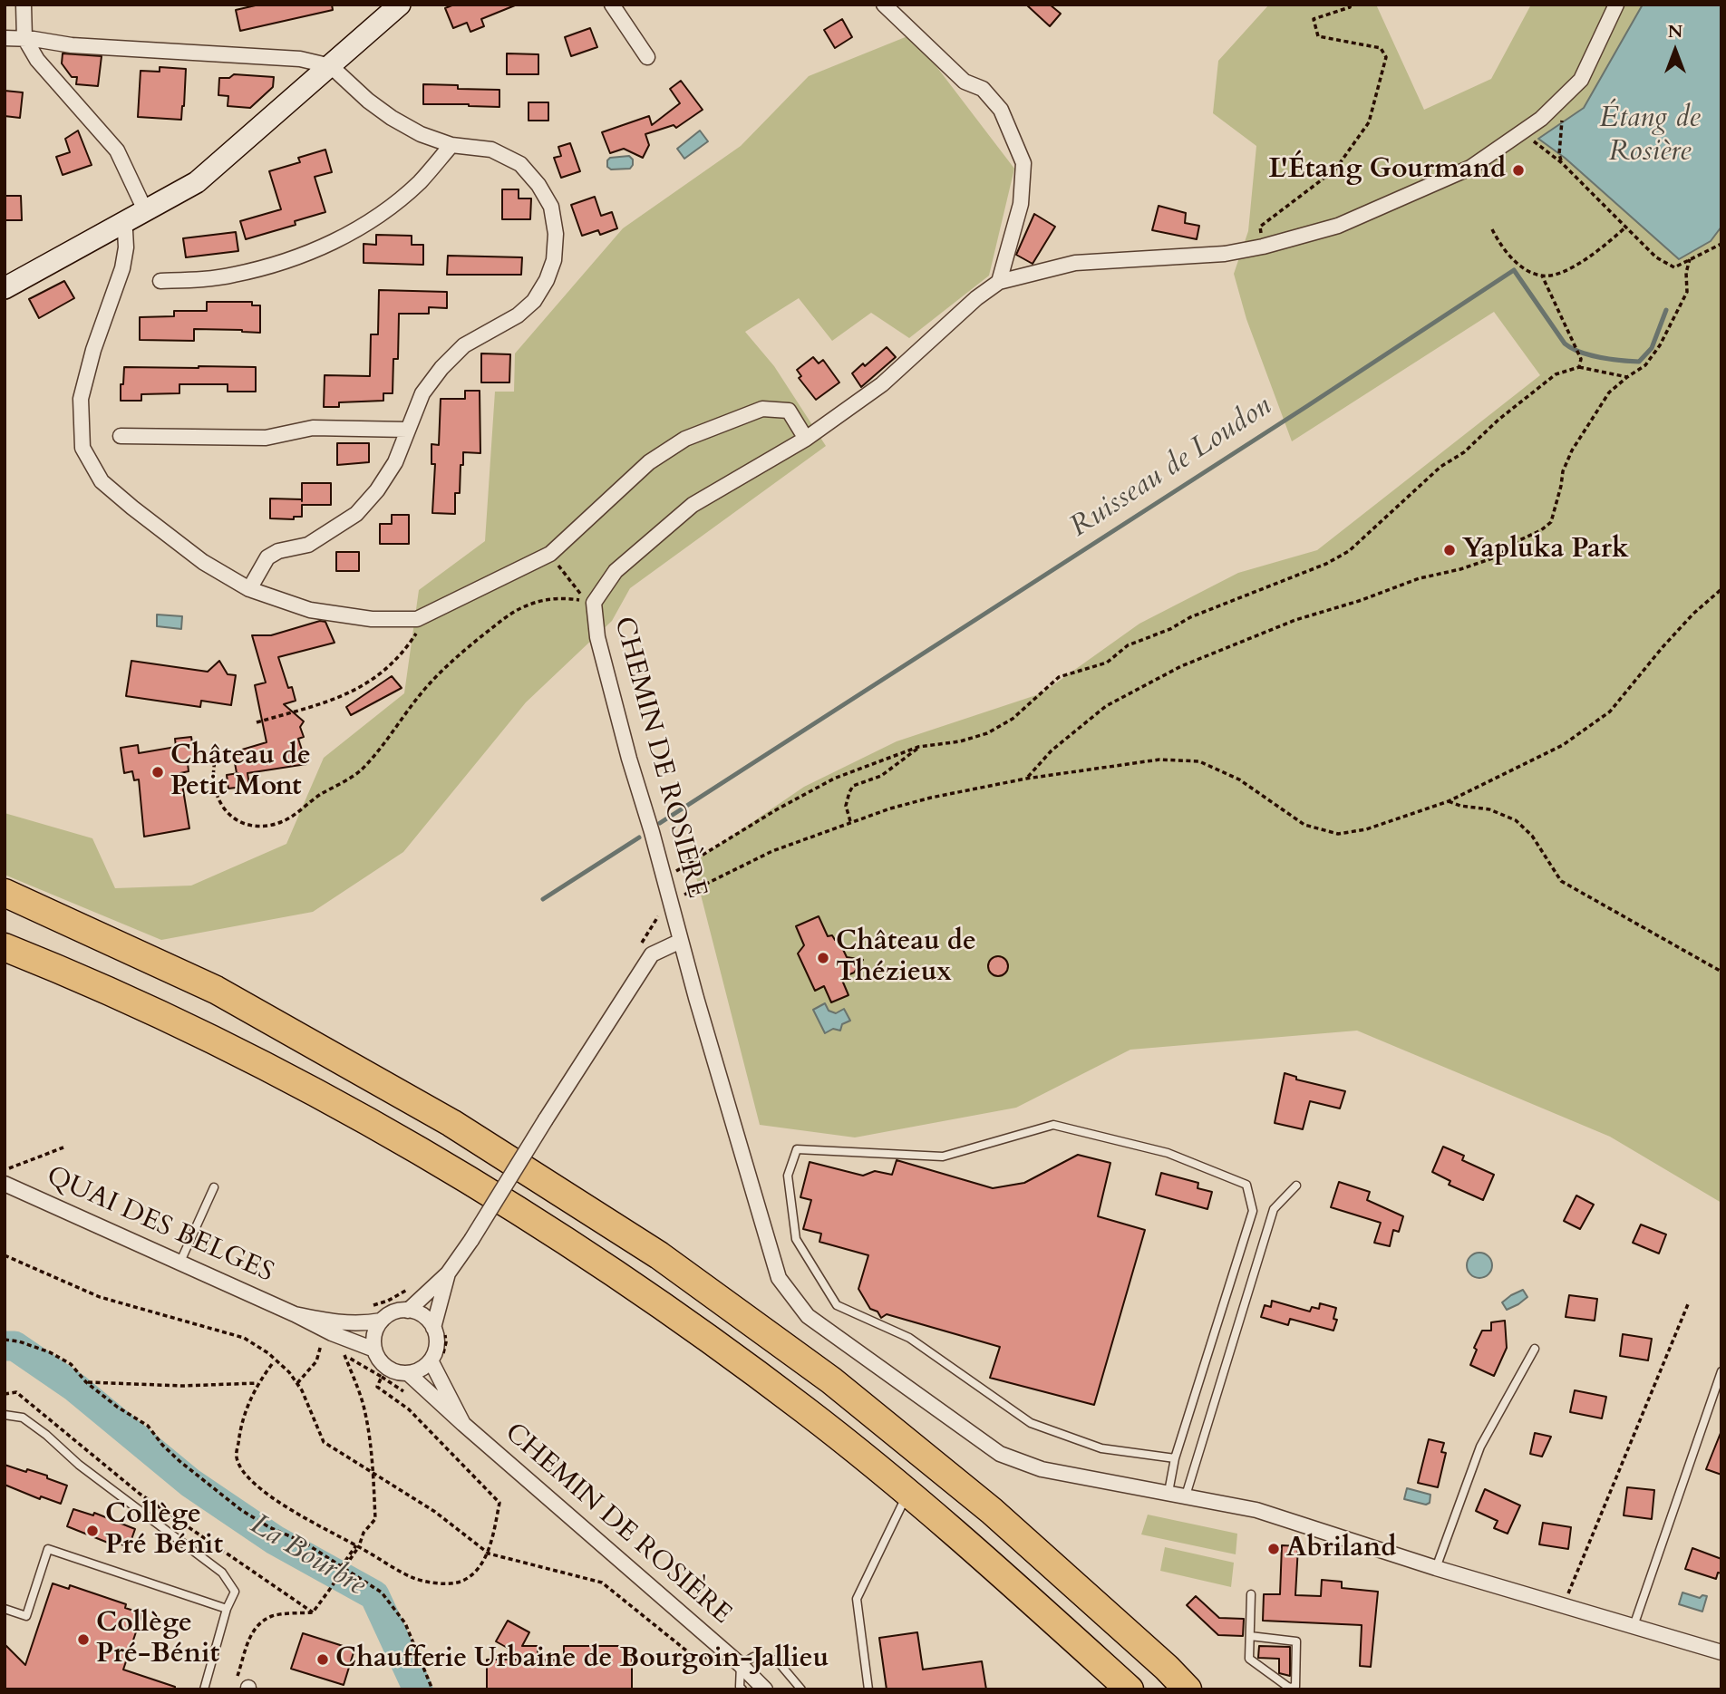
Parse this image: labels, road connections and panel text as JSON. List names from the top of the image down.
{
  "streets": {
    "street": ["CHEMIN DE ROSIÈRE", "QUAI DES BELGES"]
  },
  "crossings": [
    ["CHEMIN DE ROSIÈRE", "QUAI DES BELGES"]
  ],
  "water": ["Étang de Rosière", "Ruisseau de Loudon", "La Bourbre"],
  "places": [
    "L'Étang Gourmand",
    "Yapluka Park",
    "Château de Petit Mont",
    "Château de Thézieux",
    "Collège Pré Bénit",
    "Abriland",
    "Collège Pré-Bénit",
    "Chaufferie Urbaine de Bourgoin-Jallieu"
  ],
  "north": "top"
}
